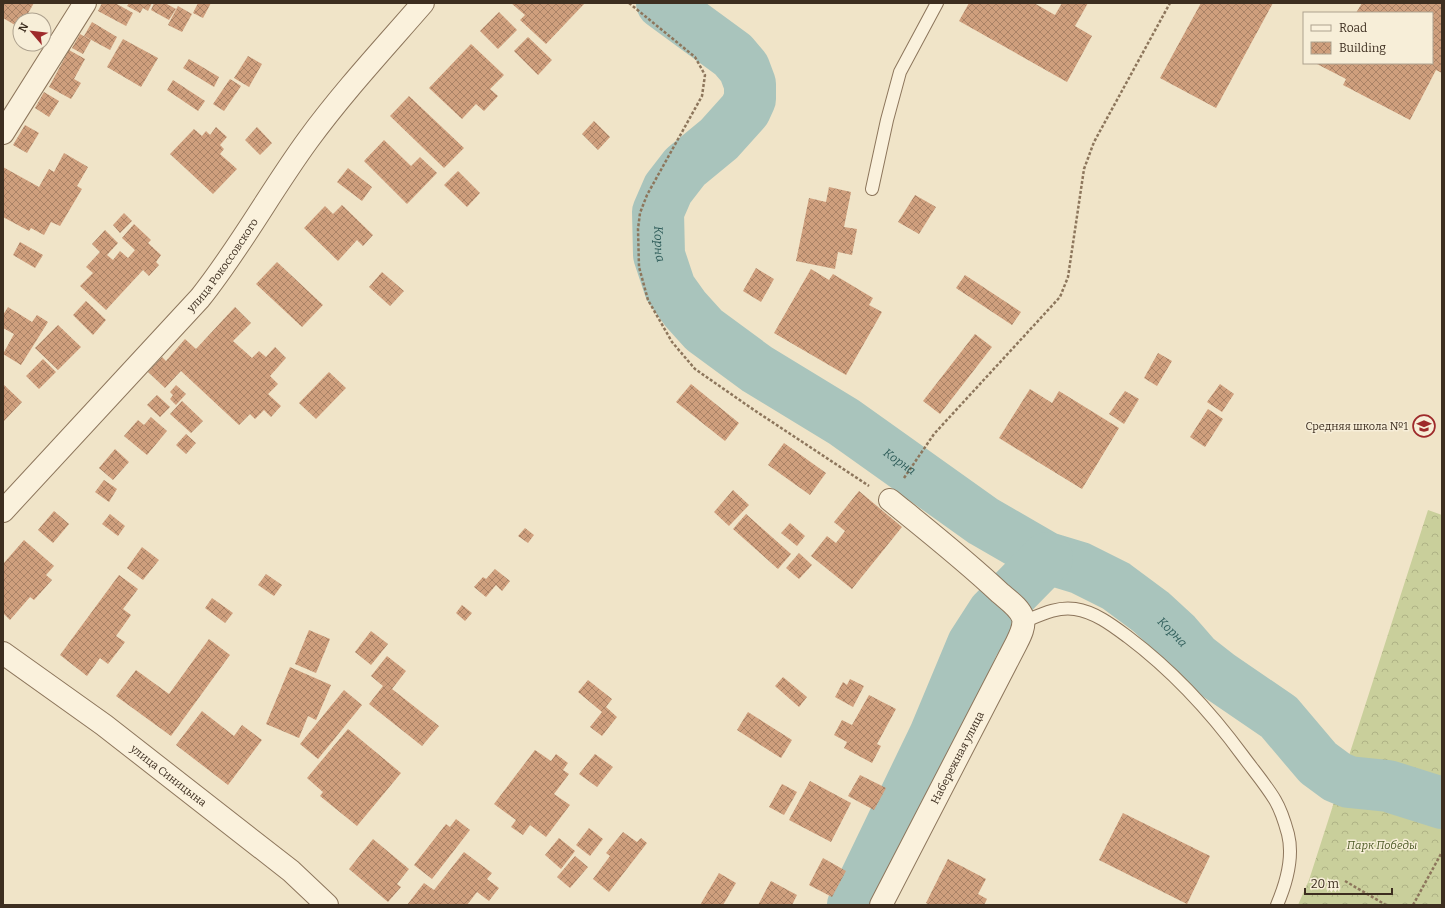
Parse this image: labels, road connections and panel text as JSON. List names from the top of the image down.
{
  "streets": {
    "street": ["улица Рокоссовского", "Набережная улица", "улица Синицына"]
  },
  "water": ["Корна"],
  "parks": ["Парк Победы"],
  "places": {
    "school or university": ["Средняя школа №1"]
  },
  "legend": ["Road", "Building"],
  "scale_bar": "20 m",
  "north": "top left"
}
